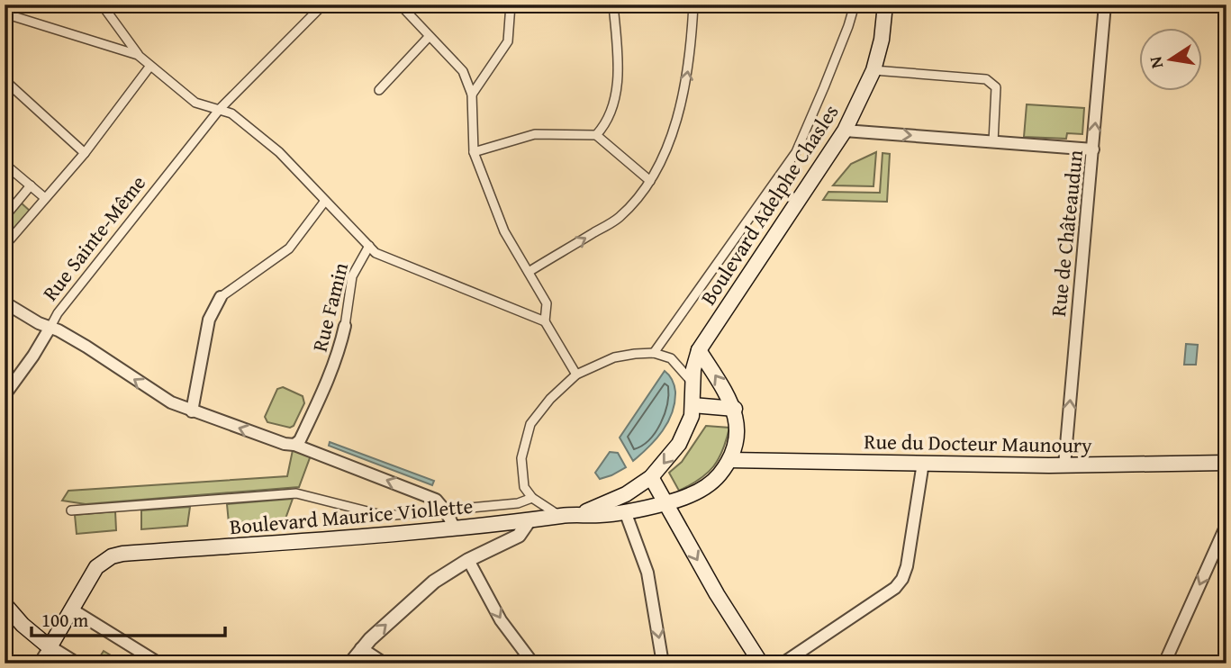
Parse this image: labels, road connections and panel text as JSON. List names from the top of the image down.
{
  "streets": {
    "main road": ["Boulevard Adelphe Chasles", "Rue du Docteur Maunoury", "Boulevard Maurice Viollette"],
    "street": ["Rue de Châteaudun", "Rue Sainte-Même", "Rue Famin"]
  },
  "crossings": [
    ["Boulevard Adelphe Chasles", "Boulevard Maurice Viollette"],
    ["Rue de Châteaudun", "Rue du Docteur Maunoury"]
  ],
  "one_way": ["Rue de Châteaudun"],
  "scale_bar": "100 m",
  "north": "left"
}
